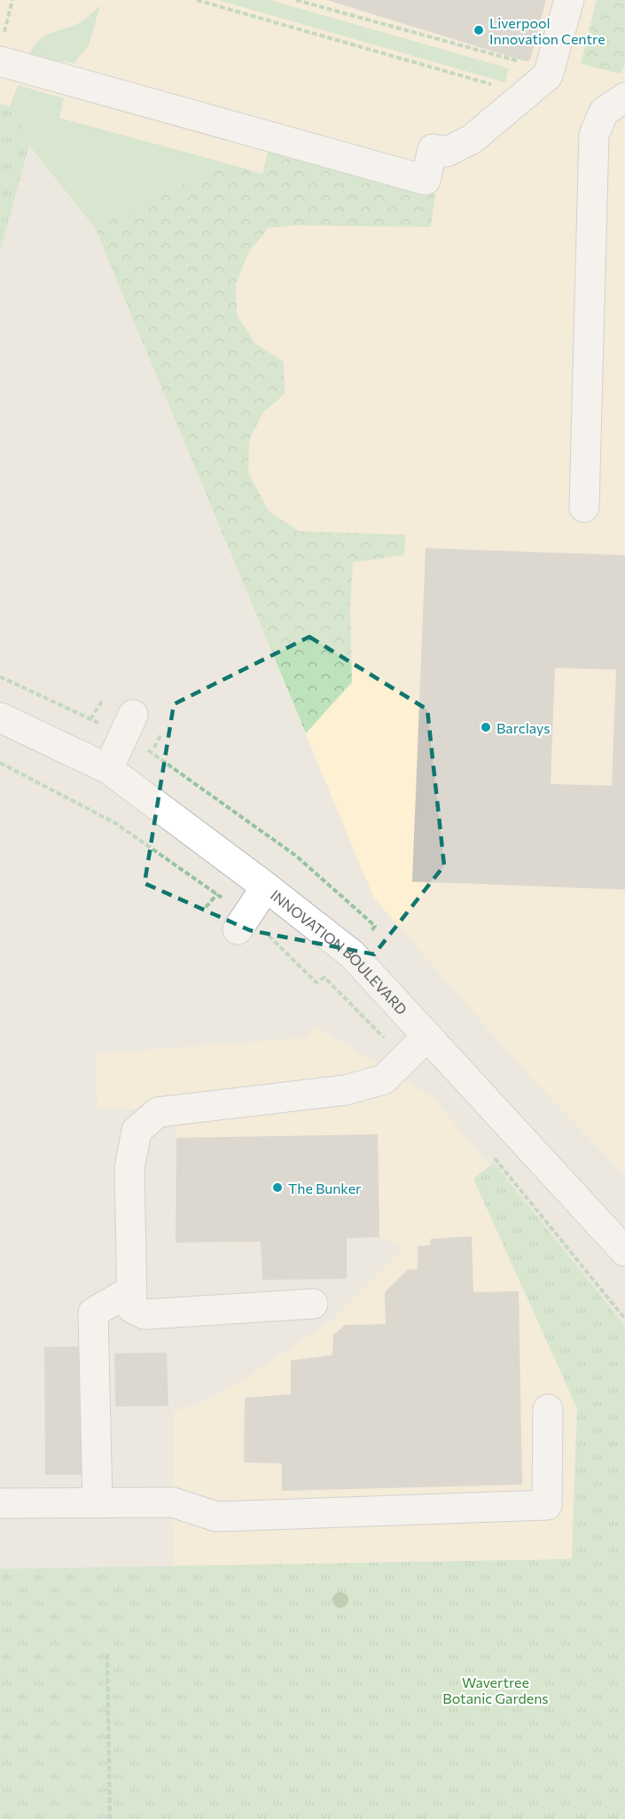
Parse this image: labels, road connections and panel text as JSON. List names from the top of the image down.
{
  "streets": {
    "street": ["INNOVATION BOULEVARD"]
  },
  "parks": ["Wavertree Botanic Gardens"],
  "places": ["Liverpool Innovation Centre", "Barclays", "The Bunker"]
}
